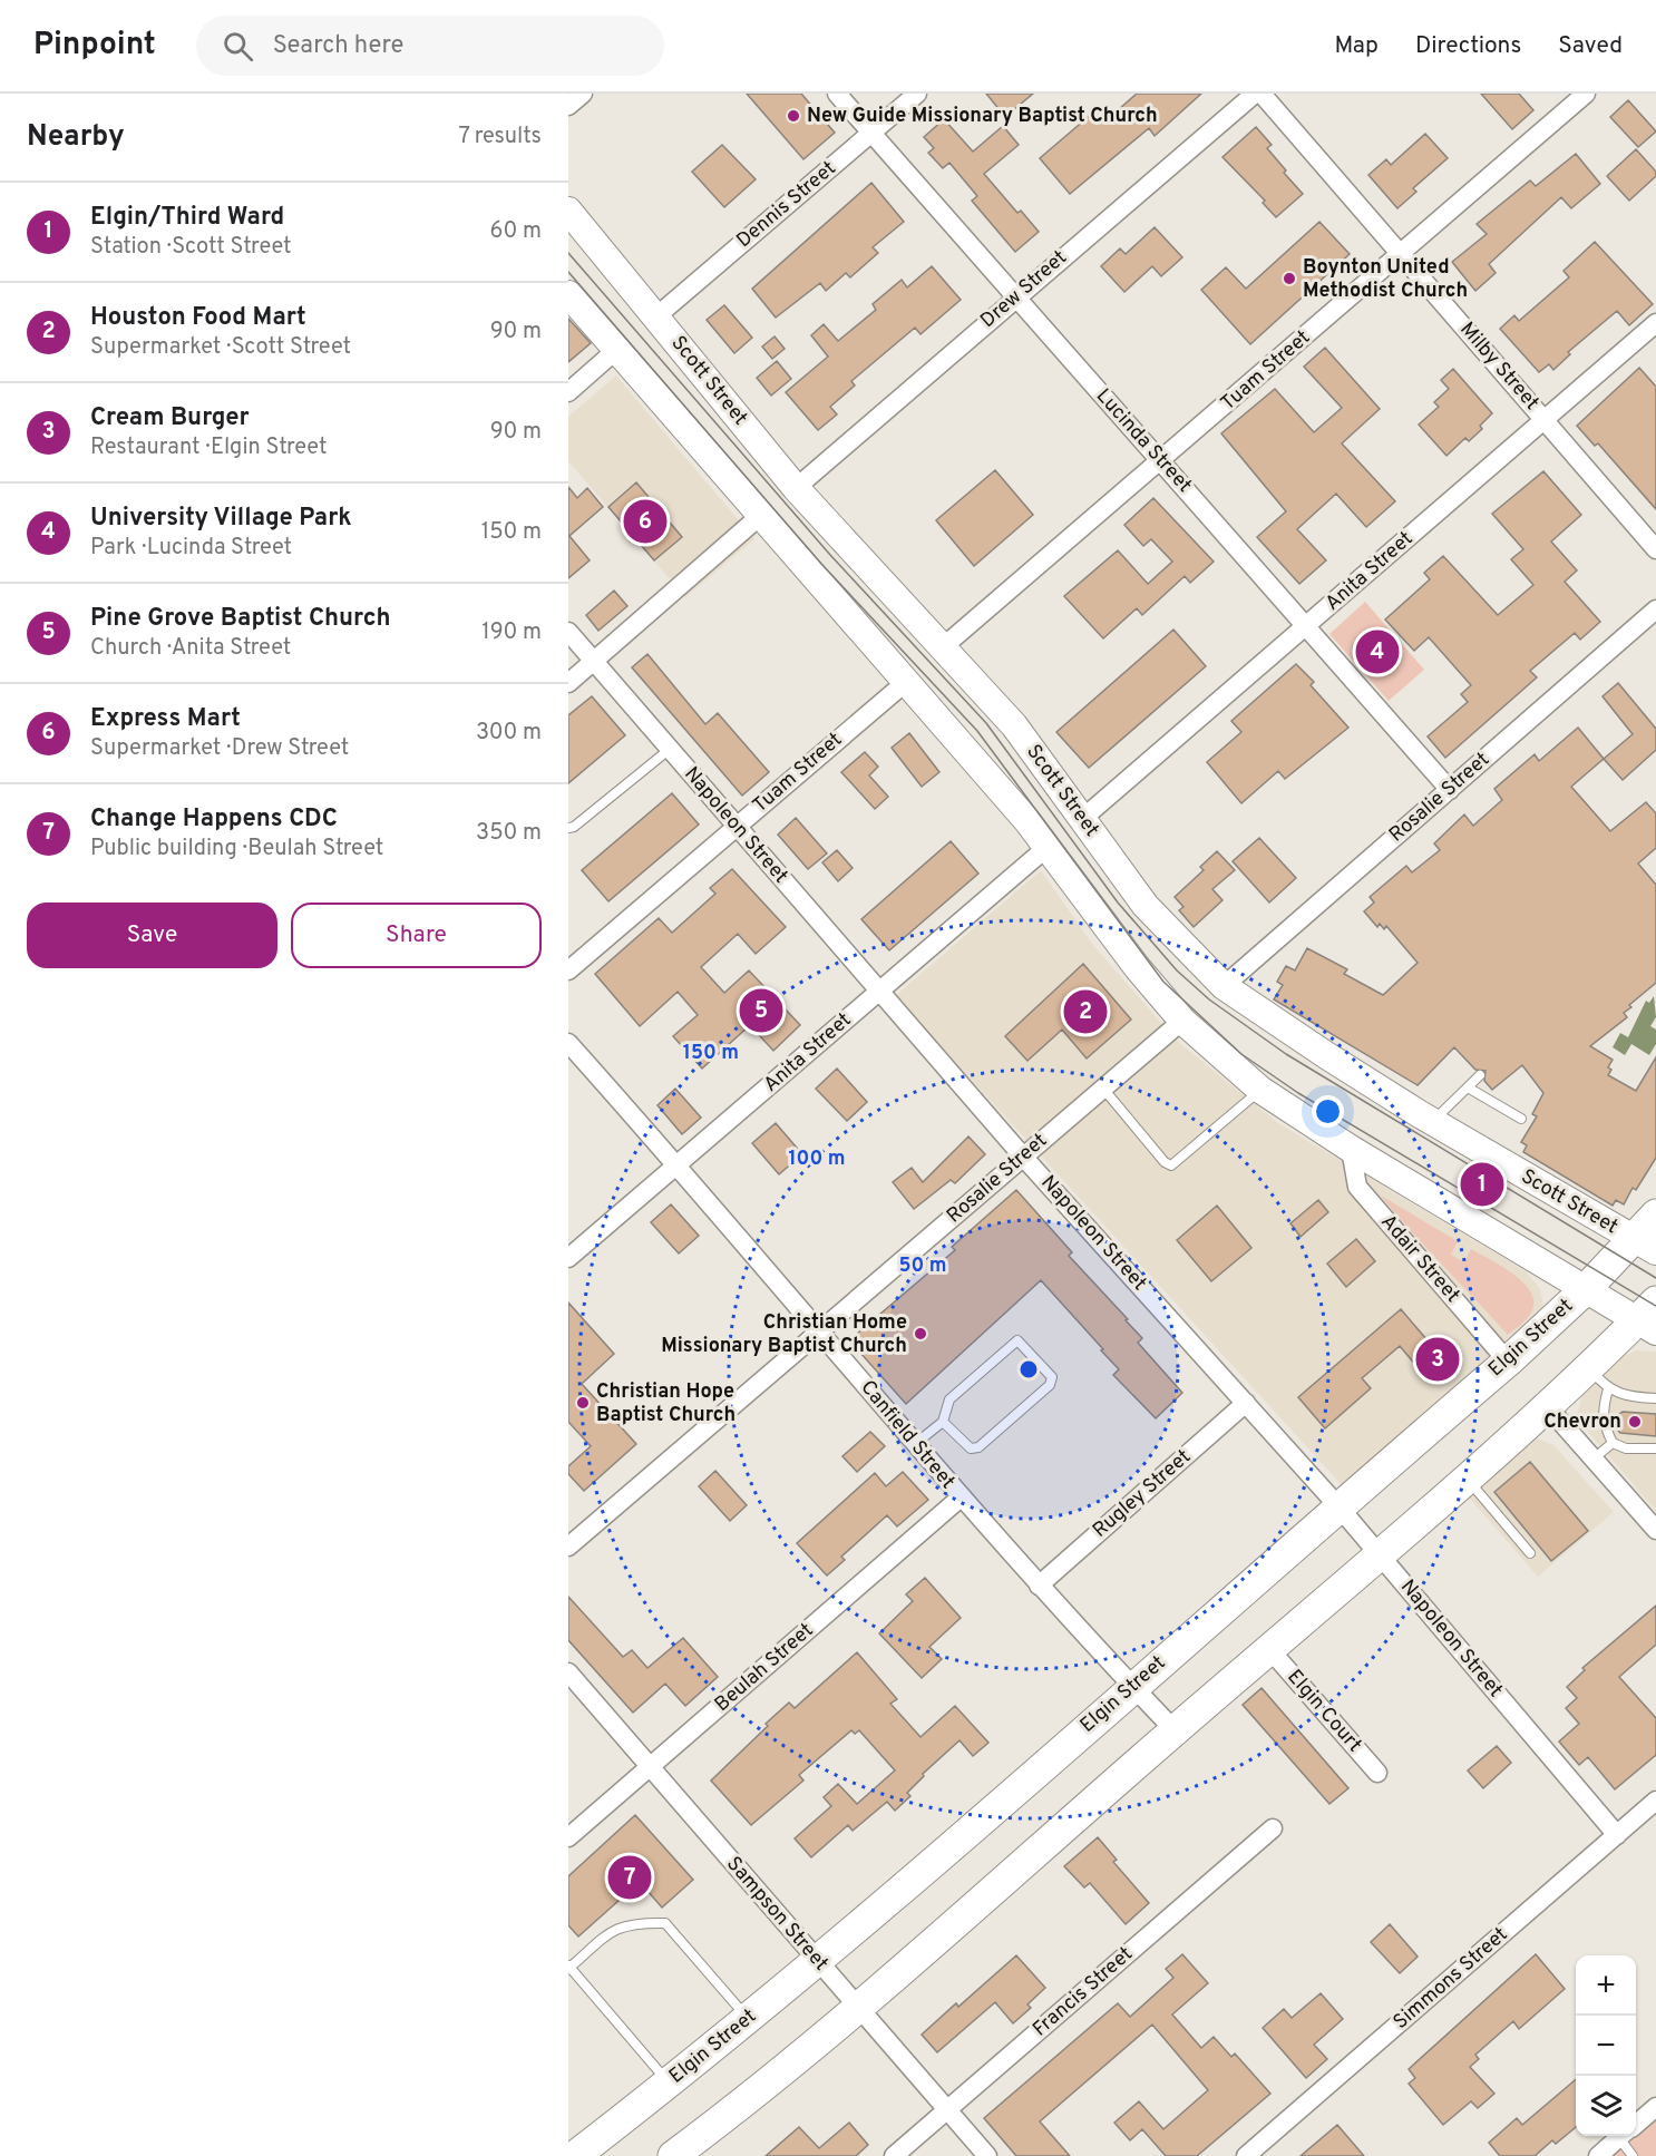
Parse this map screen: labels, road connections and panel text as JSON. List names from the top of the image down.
{
  "streets": {
    "main road": ["Scott Street", "Elgin Street"],
    "street": [
      "Dennis Street",
      "Drew Street",
      "Milby Street",
      "Tuam Street",
      "Lucinda Street",
      "Anita Street",
      "Rosalie Street",
      "Napoleon Street",
      "Adair Street",
      "Canfield Street",
      "Rugley Street",
      "Beulah Street",
      "Elgin Court",
      "Sampson Street",
      "Simmons Street",
      "Francis Street"
    ]
  },
  "crossings": [
    ["Dennis Street", "Scott Street"],
    ["Dennis Street", "Lucinda Street"],
    ["Drew Street", "Scott Street"],
    ["Drew Street", "Lucinda Street"],
    ["Milby Street", "Tuam Street"],
    ["Milby Street", "Anita Street"],
    ["Tuam Street", "Scott Street"],
    ["Tuam Street", "Lucinda Street"],
    ["Tuam Street", "Napoleon Street"],
    ["Scott Street", "Anita Street"],
    ["Scott Street", "Rosalie Street"],
    ["Scott Street", "Elgin Street"],
    ["Lucinda Street", "Anita Street"],
    ["Lucinda Street", "Rosalie Street"],
    ["Anita Street", "Napoleon Street"],
    ["Anita Street", "Canfield Street"],
    ["Rosalie Street", "Napoleon Street"],
    ["Rosalie Street", "Canfield Street"],
    ["Napoleon Street", "Elgin Street"],
    ["Napoleon Street", "Rugley Street"],
    ["Napoleon Street", "Simmons Street"],
    ["Adair Street", "Elgin Street"],
    ["Elgin Street", "Canfield Street"],
    ["Elgin Street", "Sampson Street"],
    ["Canfield Street", "Rugley Street"],
    ["Canfield Street", "Beulah Street"],
    ["Beulah Street", "Sampson Street"],
    ["Sampson Street", "Francis Street"]
  ],
  "places": [
    "New Guide Missionary Baptist Church",
    "Boynton United Methodist Church",
    "Christian Home Missionary Baptist Church",
    "Christian Hope Baptist Church",
    "Chevron"
  ],
  "page": {
    "header": "Pinpoint",
    "search": "Search here",
    "nav": ["Map", "Directions", "Saved"],
    "heading": ["Nearby", "7 results"],
    "list": [
      {
        "mark": "1",
        "name": "Elgin/Third Ward",
        "note": "Station · Scott Street",
        "value": "60 m"
      },
      {
        "mark": "2",
        "name": "Houston Food Mart",
        "note": "Supermarket · Scott Street",
        "value": "90 m"
      },
      {
        "mark": "3",
        "name": "Cream Burger",
        "note": "Restaurant · Elgin Street",
        "value": "90 m"
      },
      {
        "mark": "4",
        "name": "University Village Park",
        "note": "Park · Lucinda Street",
        "value": "150 m"
      },
      {
        "mark": "5",
        "name": "Pine Grove Baptist Church",
        "note": "Church · Anita Street",
        "value": "190 m"
      },
      {
        "mark": "6",
        "name": "Express Mart",
        "note": "Supermarket · Drew Street",
        "value": "300 m"
      },
      {
        "mark": "7",
        "name": "Change Happens CDC",
        "note": "Public building · Beulah Street",
        "value": "350 m"
      }
    ],
    "pins": [
      "6",
      "4",
      "5",
      "2",
      "1",
      "3",
      "7"
    ],
    "buttons": ["Save", "Share"],
    "map_buttons": ["+", "−"]
  },
  "rings": ["150 m", "100 m", "50 m"]
}
